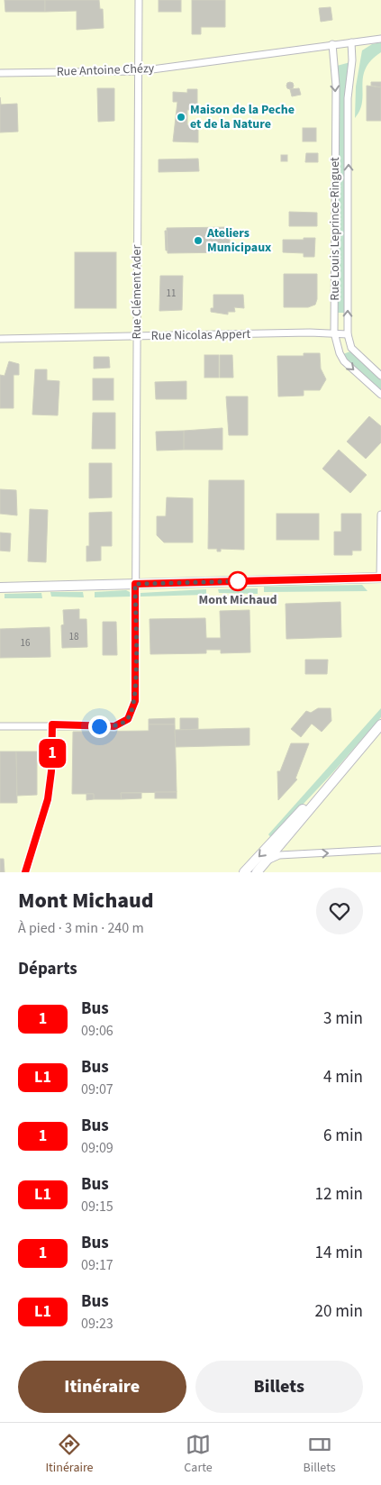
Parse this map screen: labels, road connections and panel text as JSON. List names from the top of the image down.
{
  "streets": {
    "street": [
      "Rue Antoine Chézy",
      "Rue Louis Leprince-Ringuet",
      "Rue Clément Ader",
      "Rue Nicolas Appert"
    ]
  },
  "crossings": [
    ["Rue Antoine Chézy", "Rue Louis Leprince-Ringuet"],
    ["Rue Antoine Chézy", "Rue Clément Ader"],
    ["Rue Louis Leprince-Ringuet", "Rue Nicolas Appert"],
    ["Rue Clément Ader", "Rue Nicolas Appert"]
  ],
  "places": ["Maison de la Peche et de la Nature", "Ateliers Municipaux", "Mont Michaud"],
  "lines": ["bus line 1"],
  "house_numbers": ["11", "18", "16"],
  "page": {
    "on_map": "1",
    "heading": [
      ["Mont Michaud", "À pied · 3 min · 240 m"],
      "Départs"
    ],
    "list": [
      {
        "mark": "1",
        "name": "Bus",
        "note": "09:06",
        "value": "3 min"
      },
      {
        "mark": "L1",
        "name": "Bus",
        "note": "09:07",
        "value": "4 min"
      },
      {
        "mark": "1",
        "name": "Bus",
        "note": "09:09",
        "value": "6 min"
      },
      {
        "mark": "L1",
        "name": "Bus",
        "note": "09:15",
        "value": "12 min"
      },
      {
        "mark": "1",
        "name": "Bus",
        "note": "09:17",
        "value": "14 min"
      },
      {
        "mark": "L1",
        "name": "Bus",
        "note": "09:23",
        "value": "20 min"
      }
    ],
    "buttons": ["Itinéraire", "Billets"],
    "tabs": ["Itinéraire", "Carte", "Billets"]
  }
}
